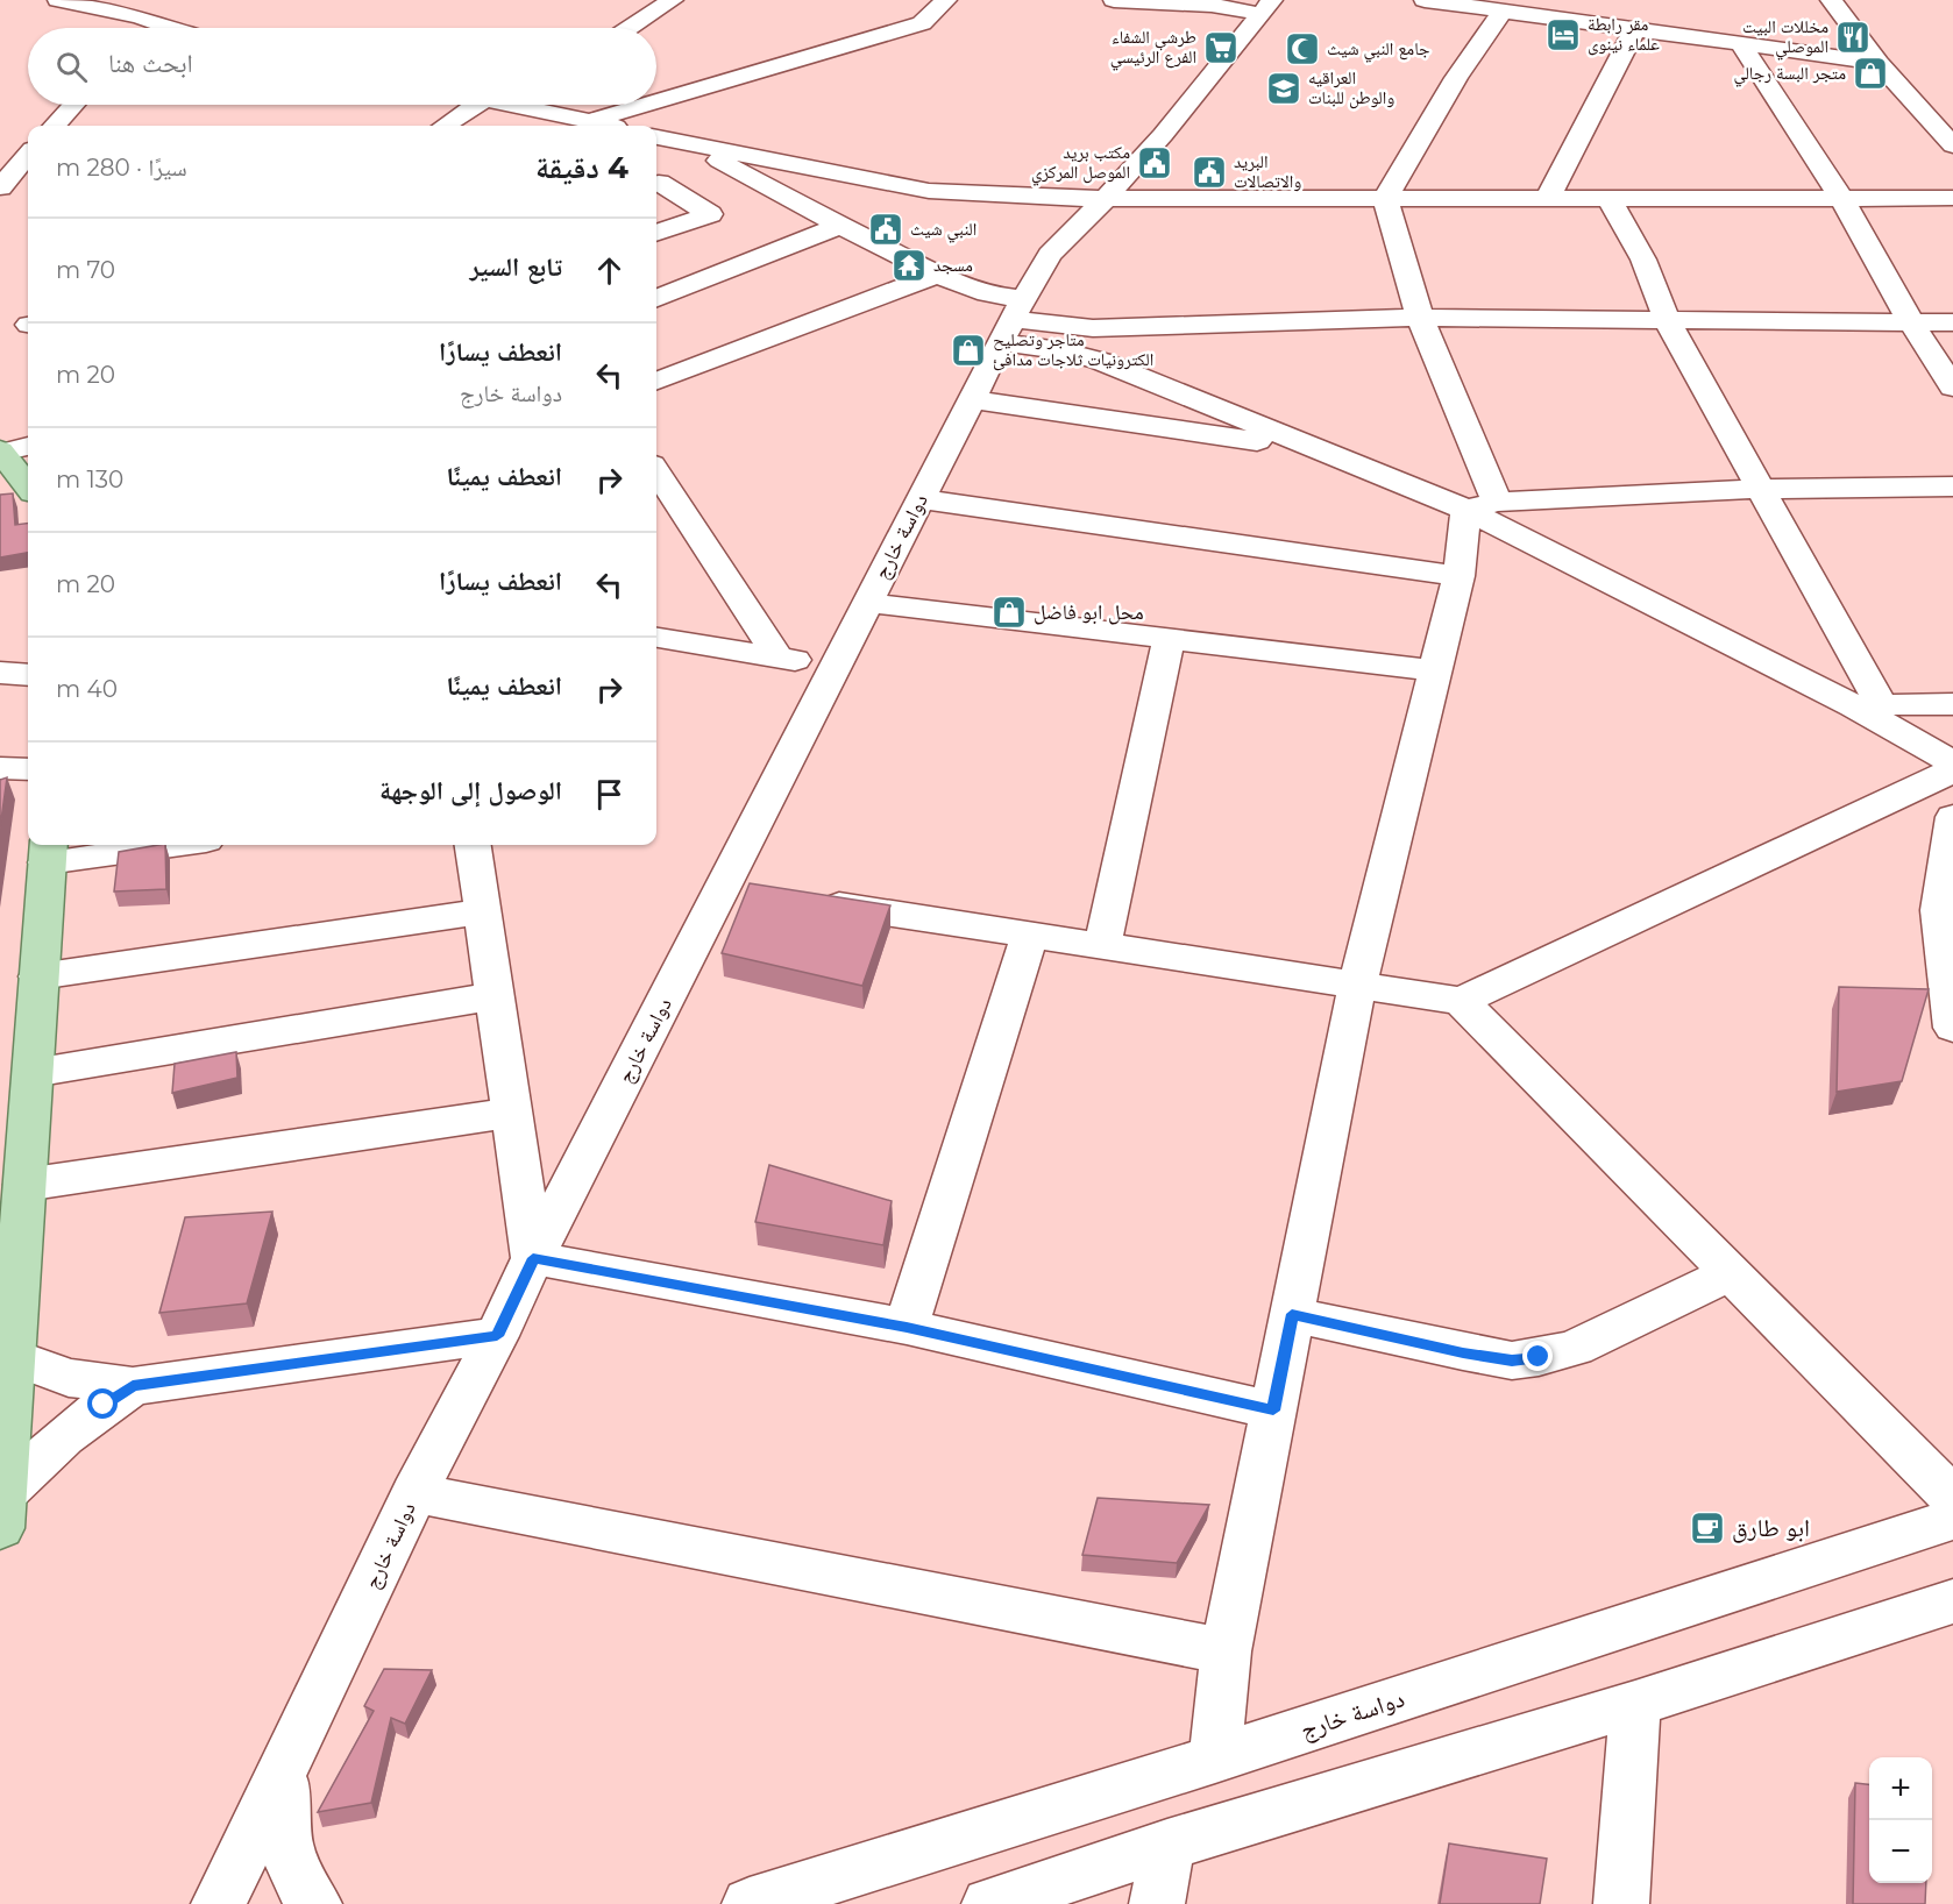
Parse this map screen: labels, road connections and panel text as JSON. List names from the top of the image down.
{
  "streets": {
    "street": ["دواسة خارج"]
  },
  "places": {
    "hotel": ["مقر رابطة علماء نينوى"],
    "restaurant": ["مخللات البيت الموصلي"],
    "supermarket": ["طرشي الشفاء الفرع الرئيسي"],
    "mosque": ["جامع النبي شيث"],
    "shop": ["متجر البسة رجالي", "متاجر وتصليح الكترونيات ثلاجات مدافئ", "محل ابو فاضل"],
    "school or university": ["العراقيه والوطن للبنات"],
    "public building": ["مكتب بريد الموصل المركزي", "البريد والاتصالات", "النبي شيث"],
    "temple": ["مسجد"],
    "cafe": ["ابو طارق"]
  },
  "page": {
    "search": "ابحث هنا",
    "heading": ["4 دقيقة", "سيرًا · 280 m"],
    "list": [
      ["تابع السير", "70 m"],
      ["انعطف يسارًا", "دواسة خارج", "20 m"],
      ["انعطف يمينًا", "130 m"],
      ["انعطف يسارًا", "20 m"],
      ["انعطف يمينًا", "40 m"],
      "الوصول إلى الوجهة"
    ],
    "map_buttons": ["+", "−"]
  }
}
